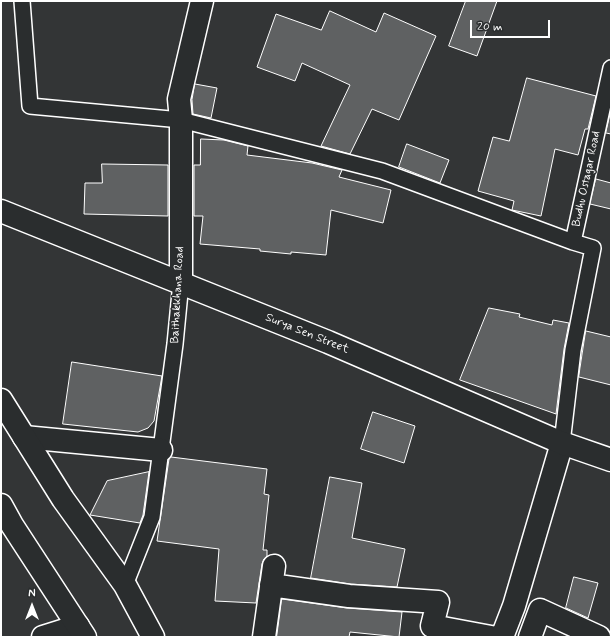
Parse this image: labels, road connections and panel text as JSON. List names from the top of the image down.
{
  "streets": {
    "main road": ["Baithakkhana Road", "Surya Sen Street"],
    "lane": ["Budhu Ostagar Road"]
  },
  "crossings": [
    ["Baithakkhana Road", "Surya Sen Street"]
  ],
  "scale_bar": "20 m",
  "north": "top"
}
